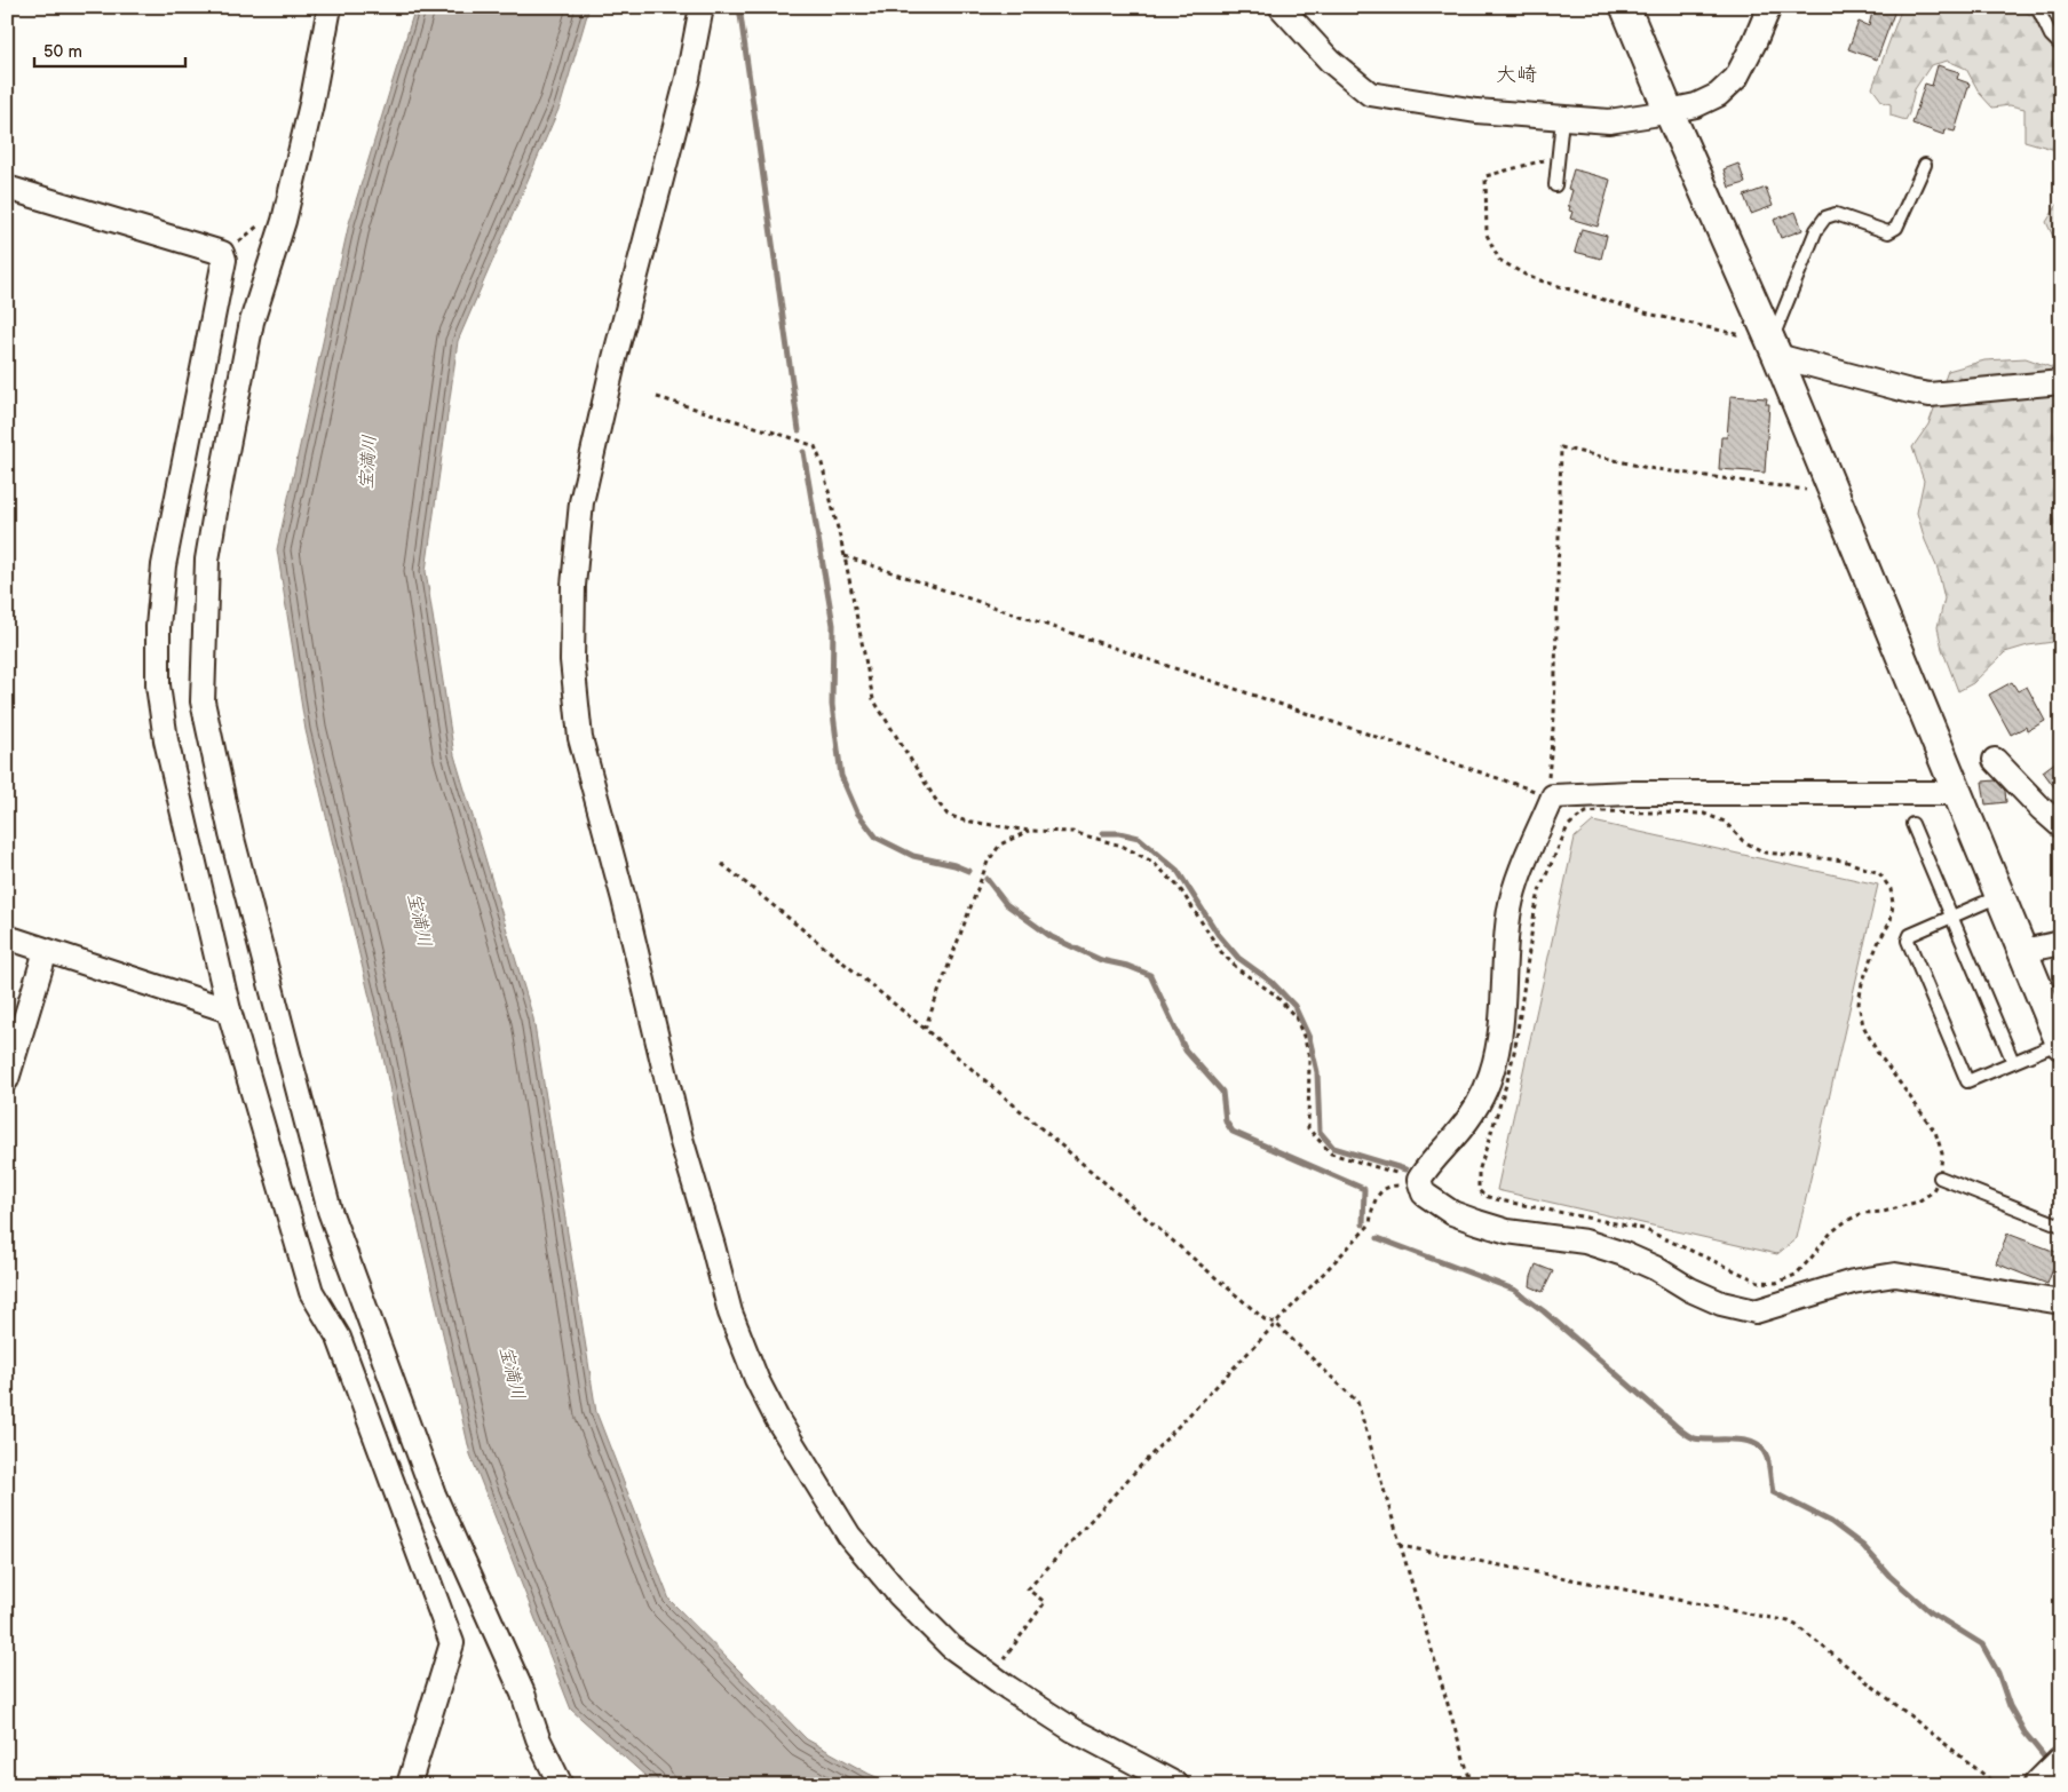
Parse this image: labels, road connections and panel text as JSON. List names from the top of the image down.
{
  "districts": ["大崎"],
  "water": ["宝満川"],
  "scale_bar": "50 m"
}
